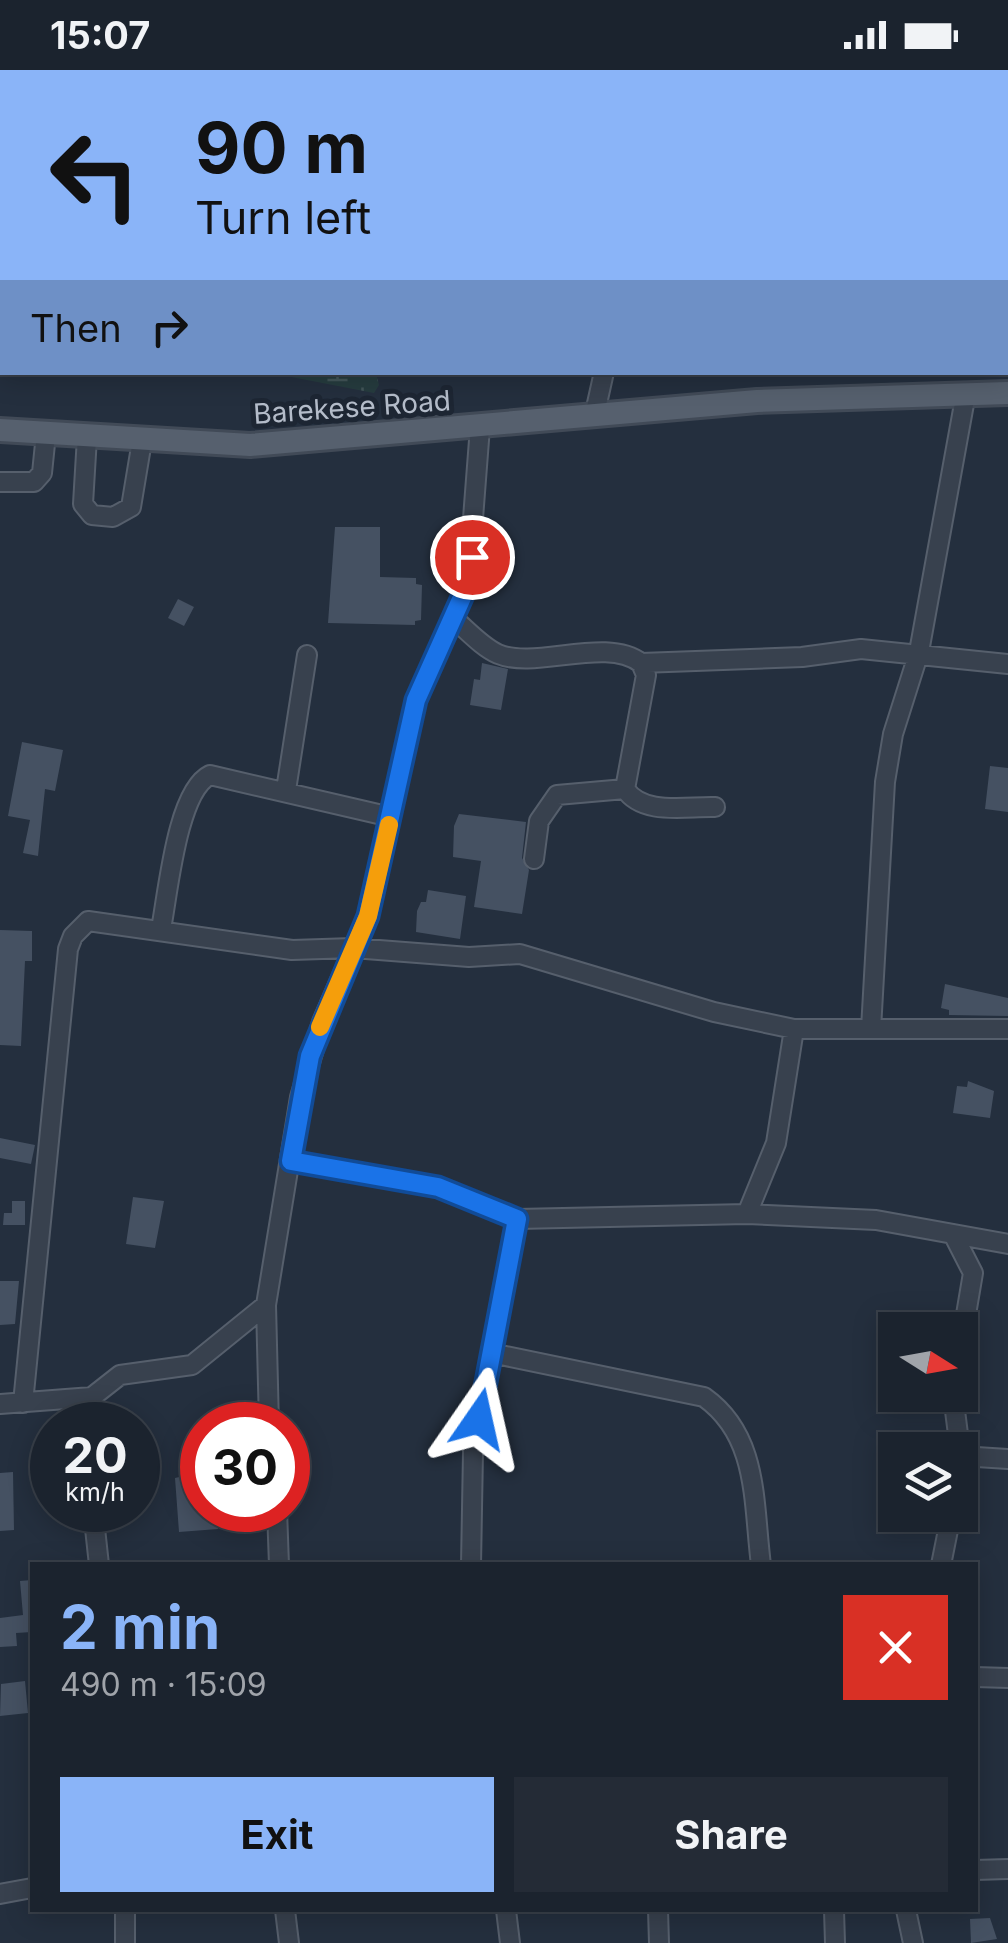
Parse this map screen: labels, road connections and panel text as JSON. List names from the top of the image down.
{
  "streets": {
    "main road": ["Barekese Road"]
  },
  "north": "right",
  "page": {
    "status": "15:07",
    "turn": ["90 m", "Turn left"],
    "then": "Then",
    "speed": "20 km/h",
    "limit": "30",
    "heading": ["2 min", "490 m · 15:09"],
    "buttons": ["Exit", "Share"]
  }
}
